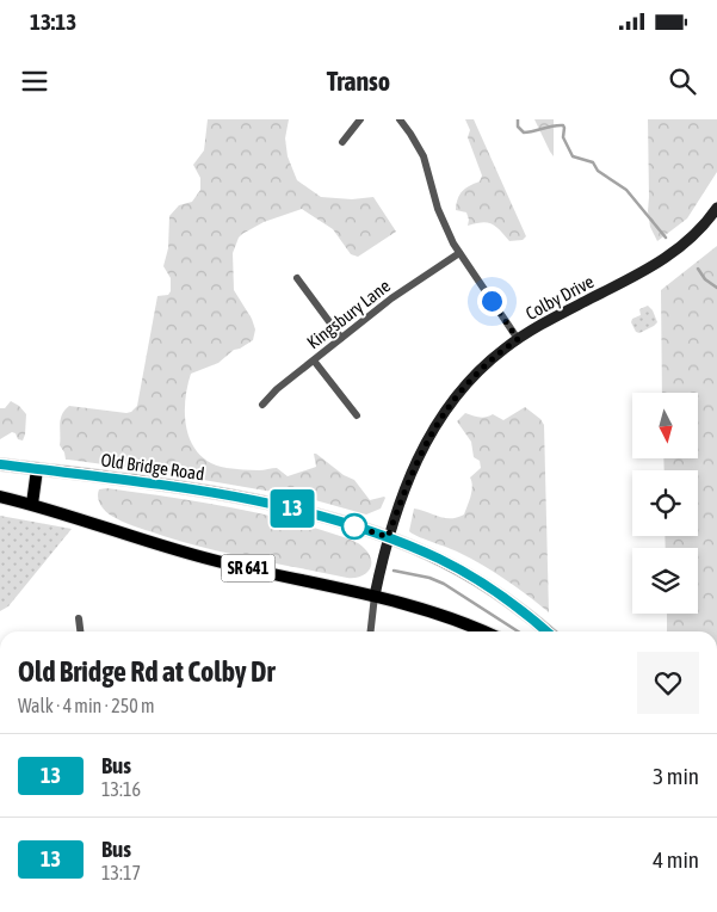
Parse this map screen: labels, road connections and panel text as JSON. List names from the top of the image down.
{
  "streets": {
    "main road": ["Old Bridge Road", "SR 641"],
    "street": ["Colby Drive", "Kingsbury Lane"]
  },
  "crossings": [
    ["Colby Drive", "Old Bridge Road"],
    ["Colby Drive", "SR 641"]
  ],
  "lines": ["bus line 13"],
  "north": "bottom",
  "page": {
    "status": "13:13",
    "header": "Transo",
    "on_map": "13",
    "heading": ["Old Bridge Rd at Colby Dr", "Walk · 4 min · 250 m"],
    "list": [
      {
        "mark": "13",
        "name": "Bus",
        "note": "13:16",
        "value": "3 min"
      },
      {
        "mark": "13",
        "name": "Bus",
        "note": "13:17",
        "value": "4 min"
      }
    ]
  }
}
